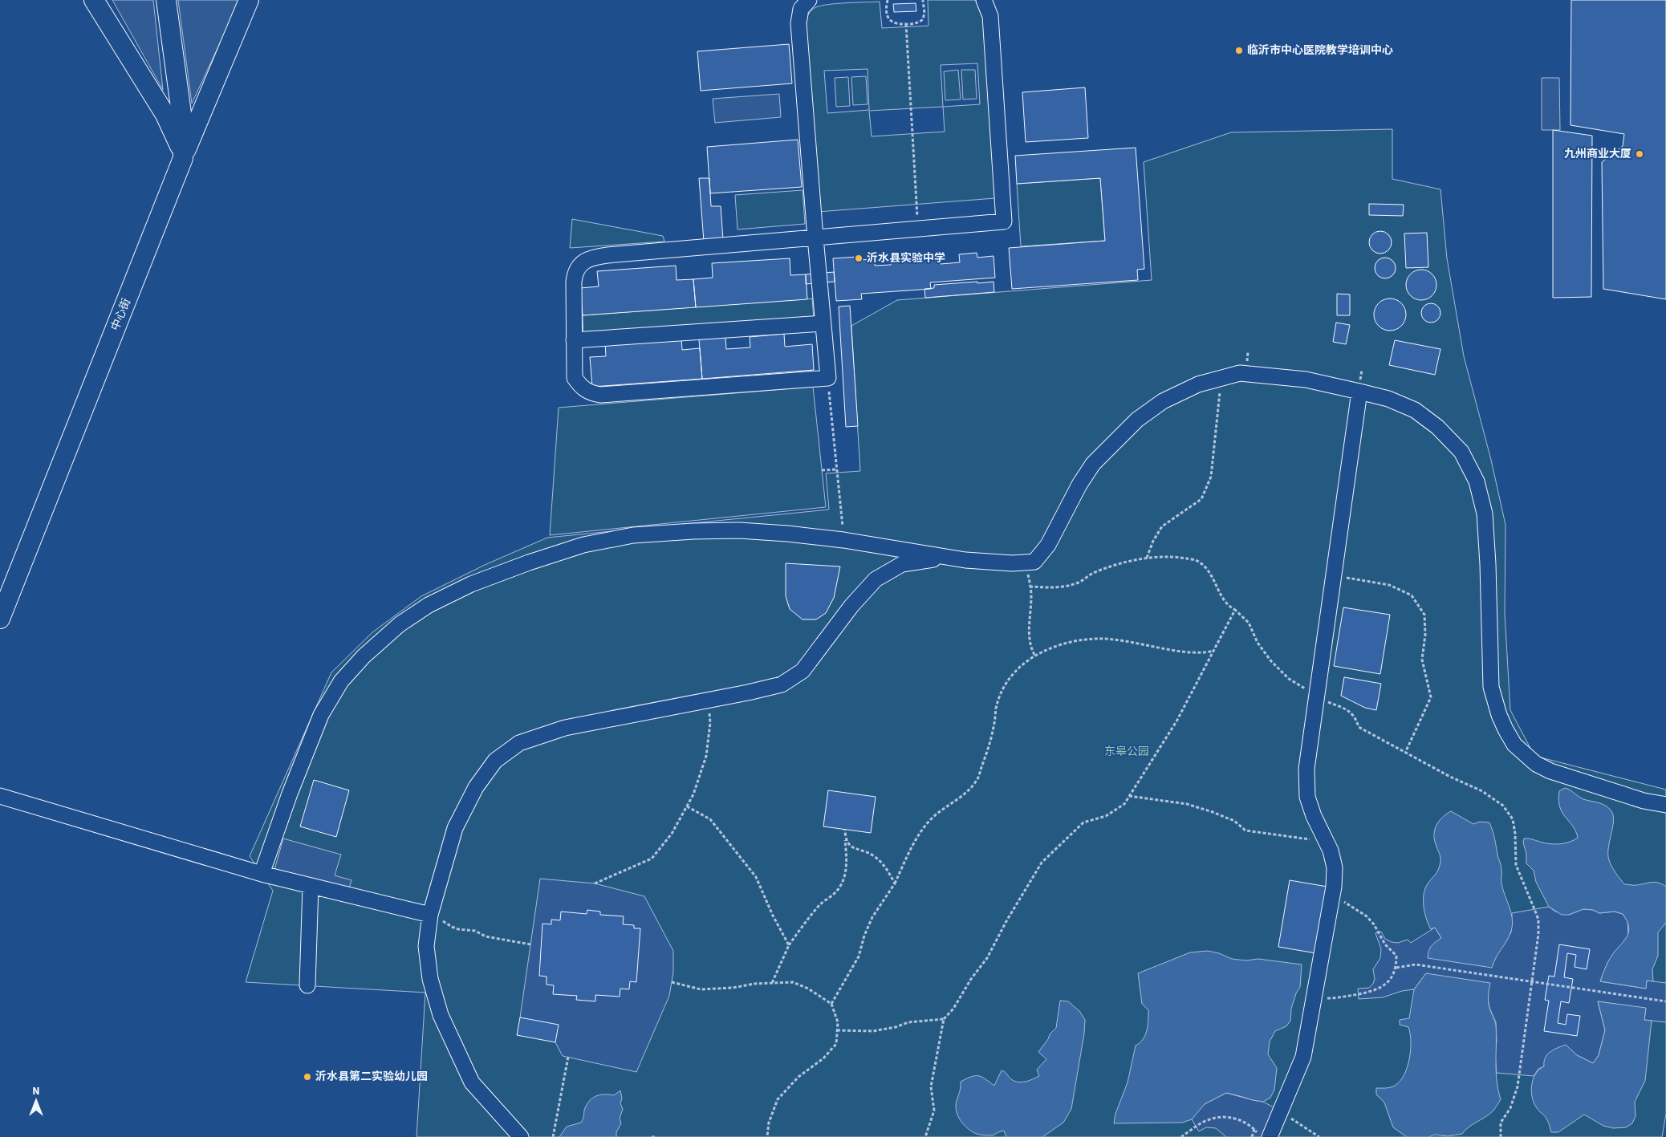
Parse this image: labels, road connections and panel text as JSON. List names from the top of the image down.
{
  "streets": {
    "main road": ["中心街"]
  },
  "parks": ["东皋公园"],
  "places": [
    "临沂市中心医院教学培训中心",
    "九州商业大厦",
    "沂水县实验中学",
    "沂水县第二实验幼儿园"
  ],
  "north": "top"
}
